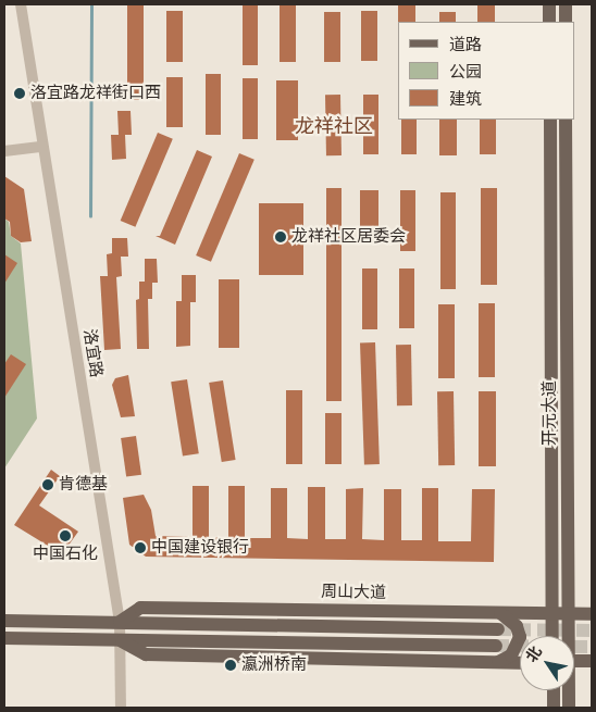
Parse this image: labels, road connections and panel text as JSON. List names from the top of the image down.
{
  "streets": {
    "main road": ["开元大道", "周山大道"],
    "street": ["洛宜路"]
  },
  "crossings": [
    ["洛宜路", "周山大道"],
    ["开元大道", "周山大道"]
  ],
  "districts": ["龙祥社区"],
  "places": [
    "洛宜路龙祥街口西",
    "龙祥社区居委会",
    "肯德基",
    "中国石化",
    "中国建设银行",
    "瀛洲桥南"
  ],
  "legend": ["道路", "公园", "建筑"],
  "north": "top left"
}
